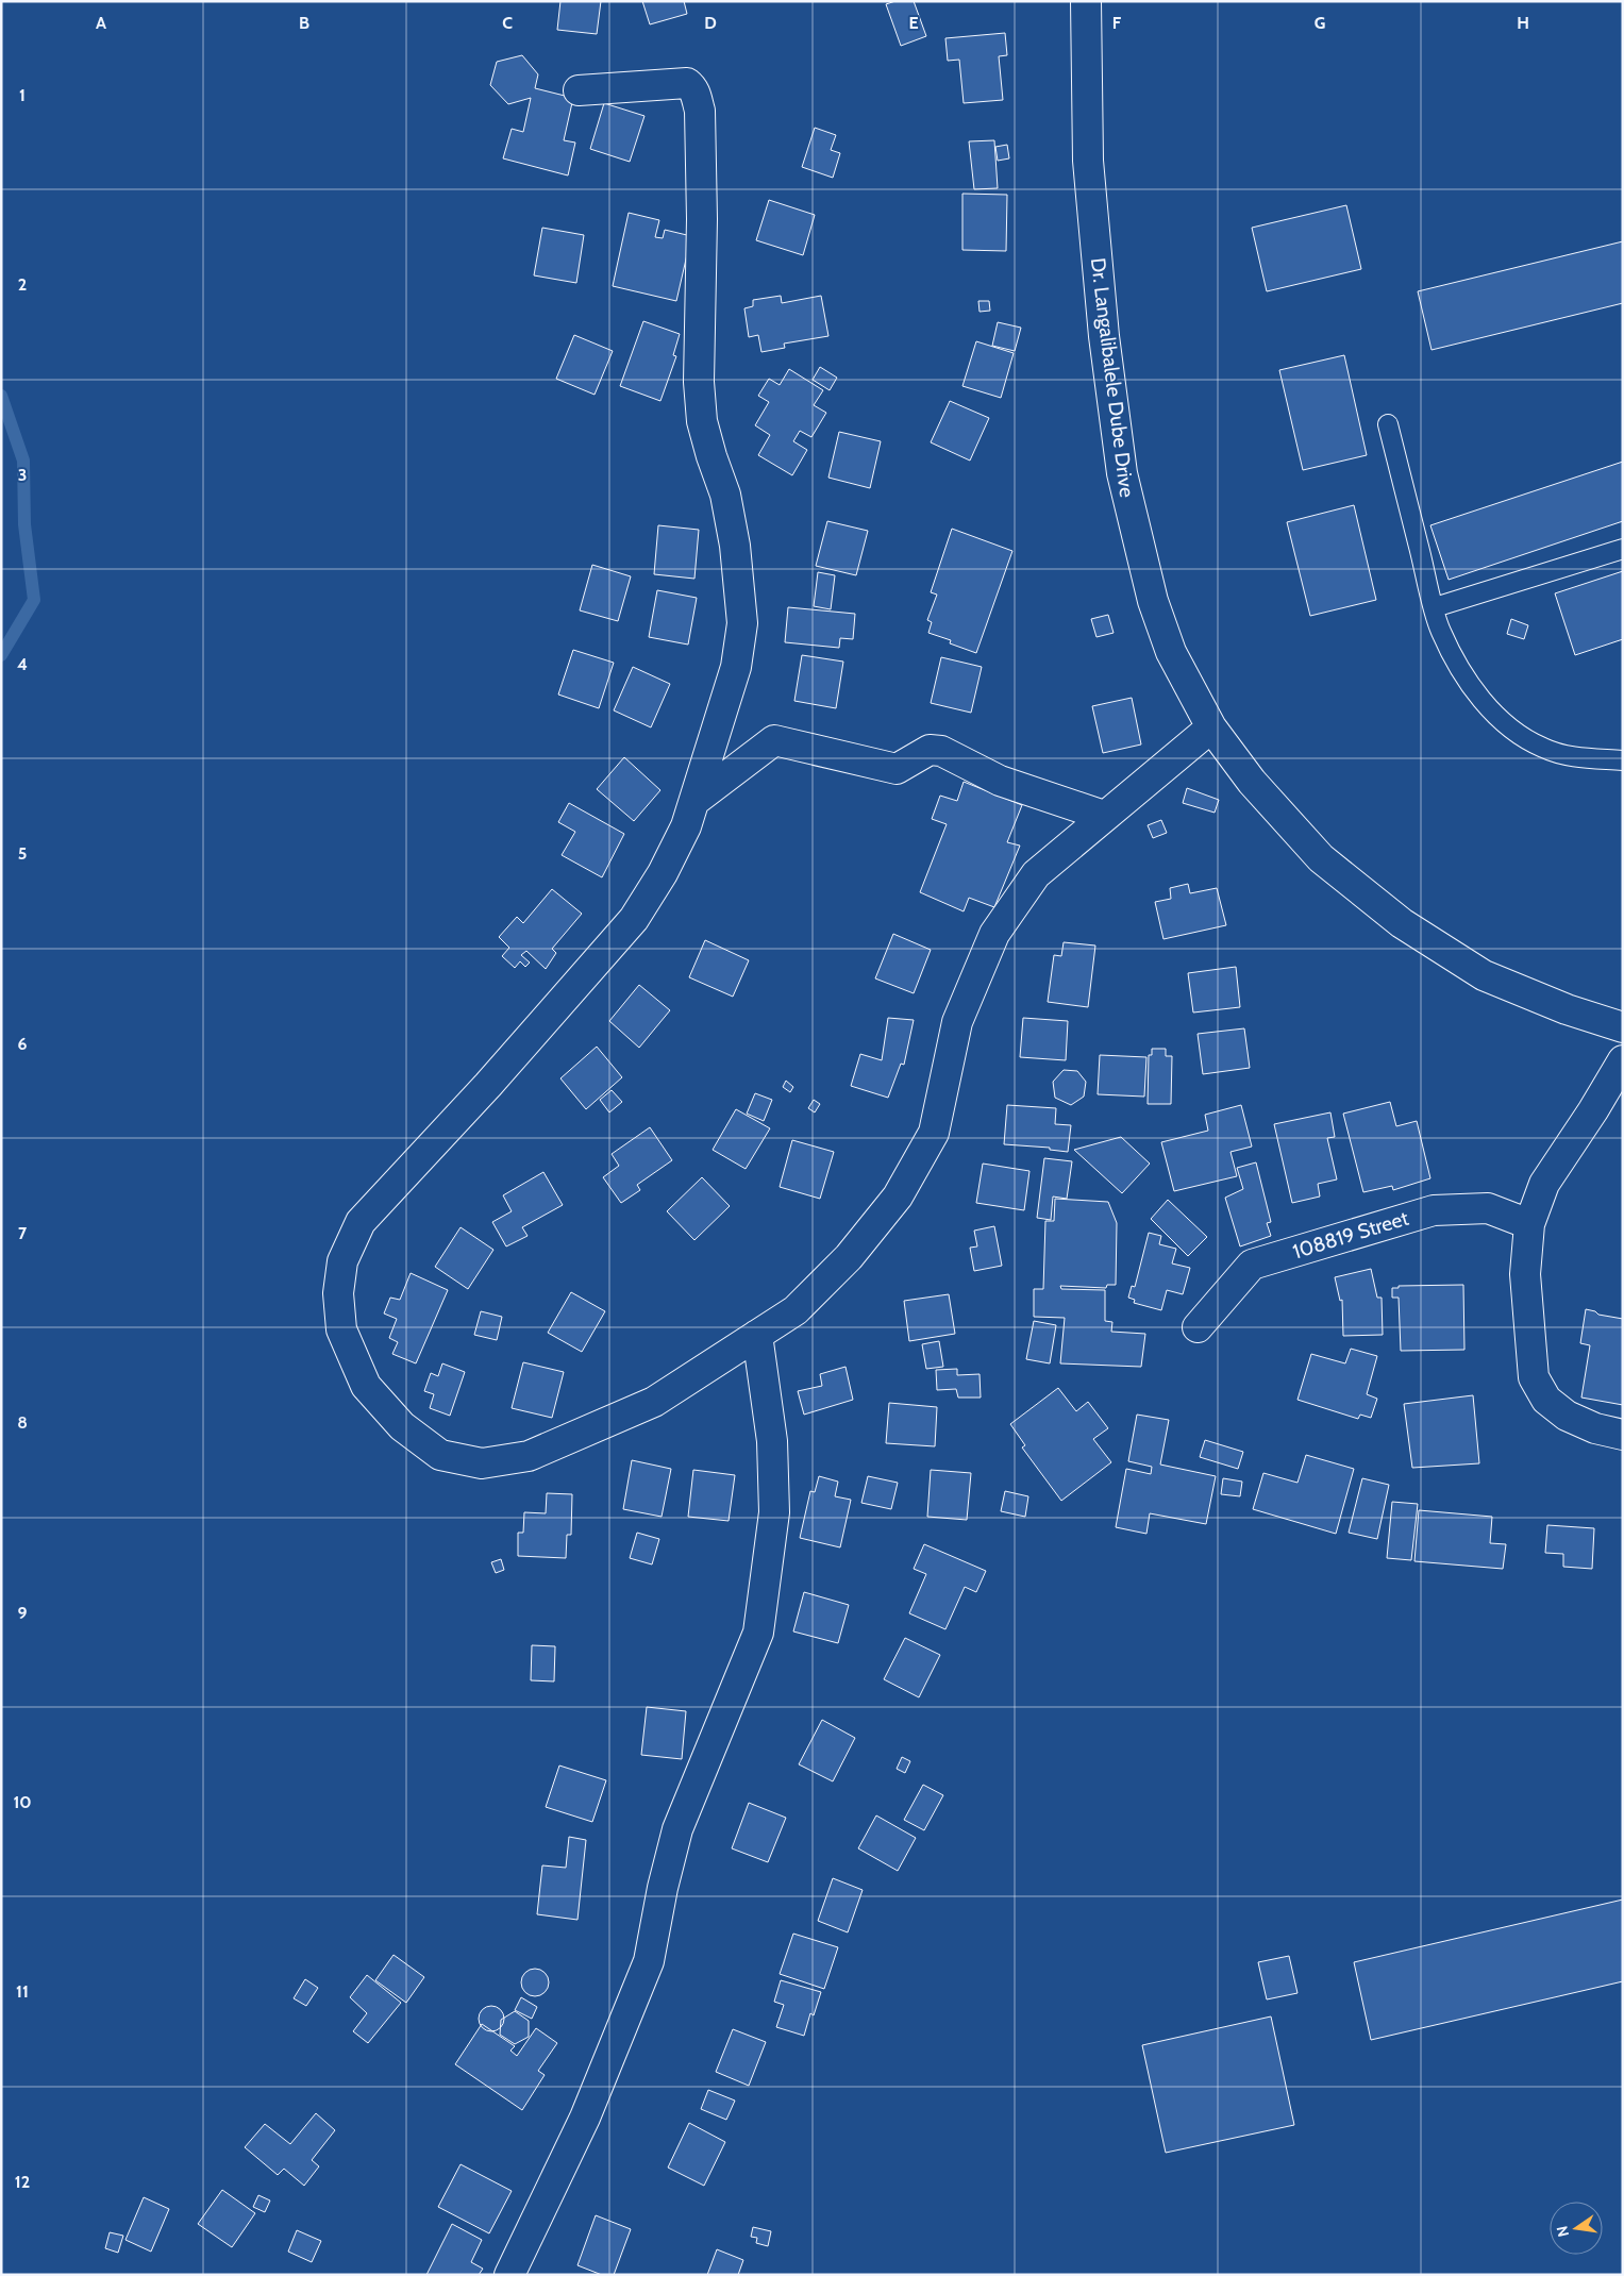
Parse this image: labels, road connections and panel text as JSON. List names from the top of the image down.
{
  "streets": {
    "street": ["Dr. Langalibalele Dube Drive", "108819 Street"]
  },
  "north": "left",
  "grid": {
    "columns": [
      "A",
      "B",
      "C",
      "D",
      "E",
      "F",
      "G",
      "H"
    ],
    "rows": [
      "1",
      "2",
      "3",
      "4",
      "5",
      "6",
      "7",
      "8",
      "9",
      "10",
      "11",
      "12"
    ]
  }
}
